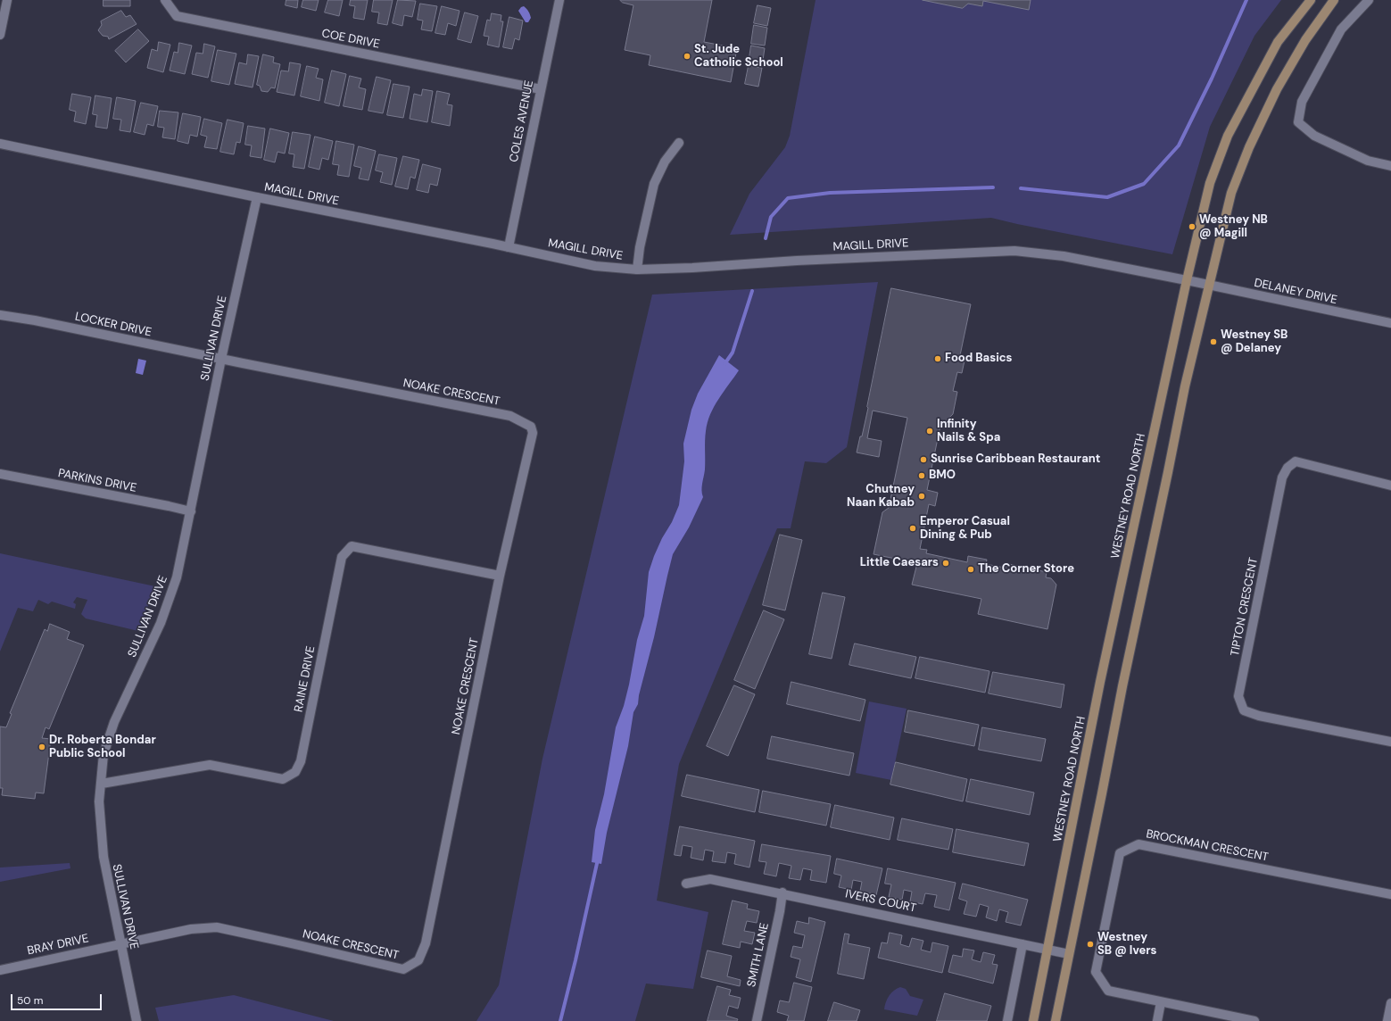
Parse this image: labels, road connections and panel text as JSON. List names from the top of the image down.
{
  "streets": {
    "main road": ["WESTNEY ROAD NORTH"],
    "street": [
      "COE DRIVE",
      "COLES AVENUE",
      "MAGILL DRIVE",
      "DELANEY DRIVE",
      "LOCKER DRIVE",
      "SULLIVAN DRIVE",
      "NOAKE CRESCENT",
      "PARKINS DRIVE",
      "TIPTON CRESCENT",
      "RAINE DRIVE",
      "BROCKMAN CRESCENT",
      "IVERS COURT",
      "BRAY DRIVE",
      "SMITH LANE"
    ]
  },
  "crossings": [
    ["COE DRIVE", "COLES AVENUE"],
    ["COLES AVENUE", "MAGILL DRIVE"],
    ["MAGILL DRIVE", "DELANEY DRIVE"],
    ["MAGILL DRIVE", "SULLIVAN DRIVE"],
    ["MAGILL DRIVE", "WESTNEY ROAD NORTH"],
    ["LOCKER DRIVE", "SULLIVAN DRIVE"],
    ["LOCKER DRIVE", "NOAKE CRESCENT"],
    ["SULLIVAN DRIVE", "NOAKE CRESCENT"],
    ["SULLIVAN DRIVE", "PARKINS DRIVE"],
    ["SULLIVAN DRIVE", "RAINE DRIVE"],
    ["SULLIVAN DRIVE", "BRAY DRIVE"],
    ["NOAKE CRESCENT", "RAINE DRIVE"],
    ["NOAKE CRESCENT", "BRAY DRIVE"],
    ["WESTNEY ROAD NORTH", "IVERS COURT"],
    ["IVERS COURT", "SMITH LANE"]
  ],
  "places": [
    "St. Jude Catholic School",
    "Westney NB @ Magill",
    "Westney SB @ Delaney",
    "Food Basics",
    "Infinity Nails & Spa",
    "Sunrise Caribbean Restaurant",
    "BMO",
    "Chutney Naan Kabab",
    "Emperor Casual Dining & Pub",
    "Little Caesars",
    "The Corner Store",
    "Dr. Roberta Bondar Public School",
    "Westney SB @ Ivers"
  ],
  "scale_bar": "50 m"
}
